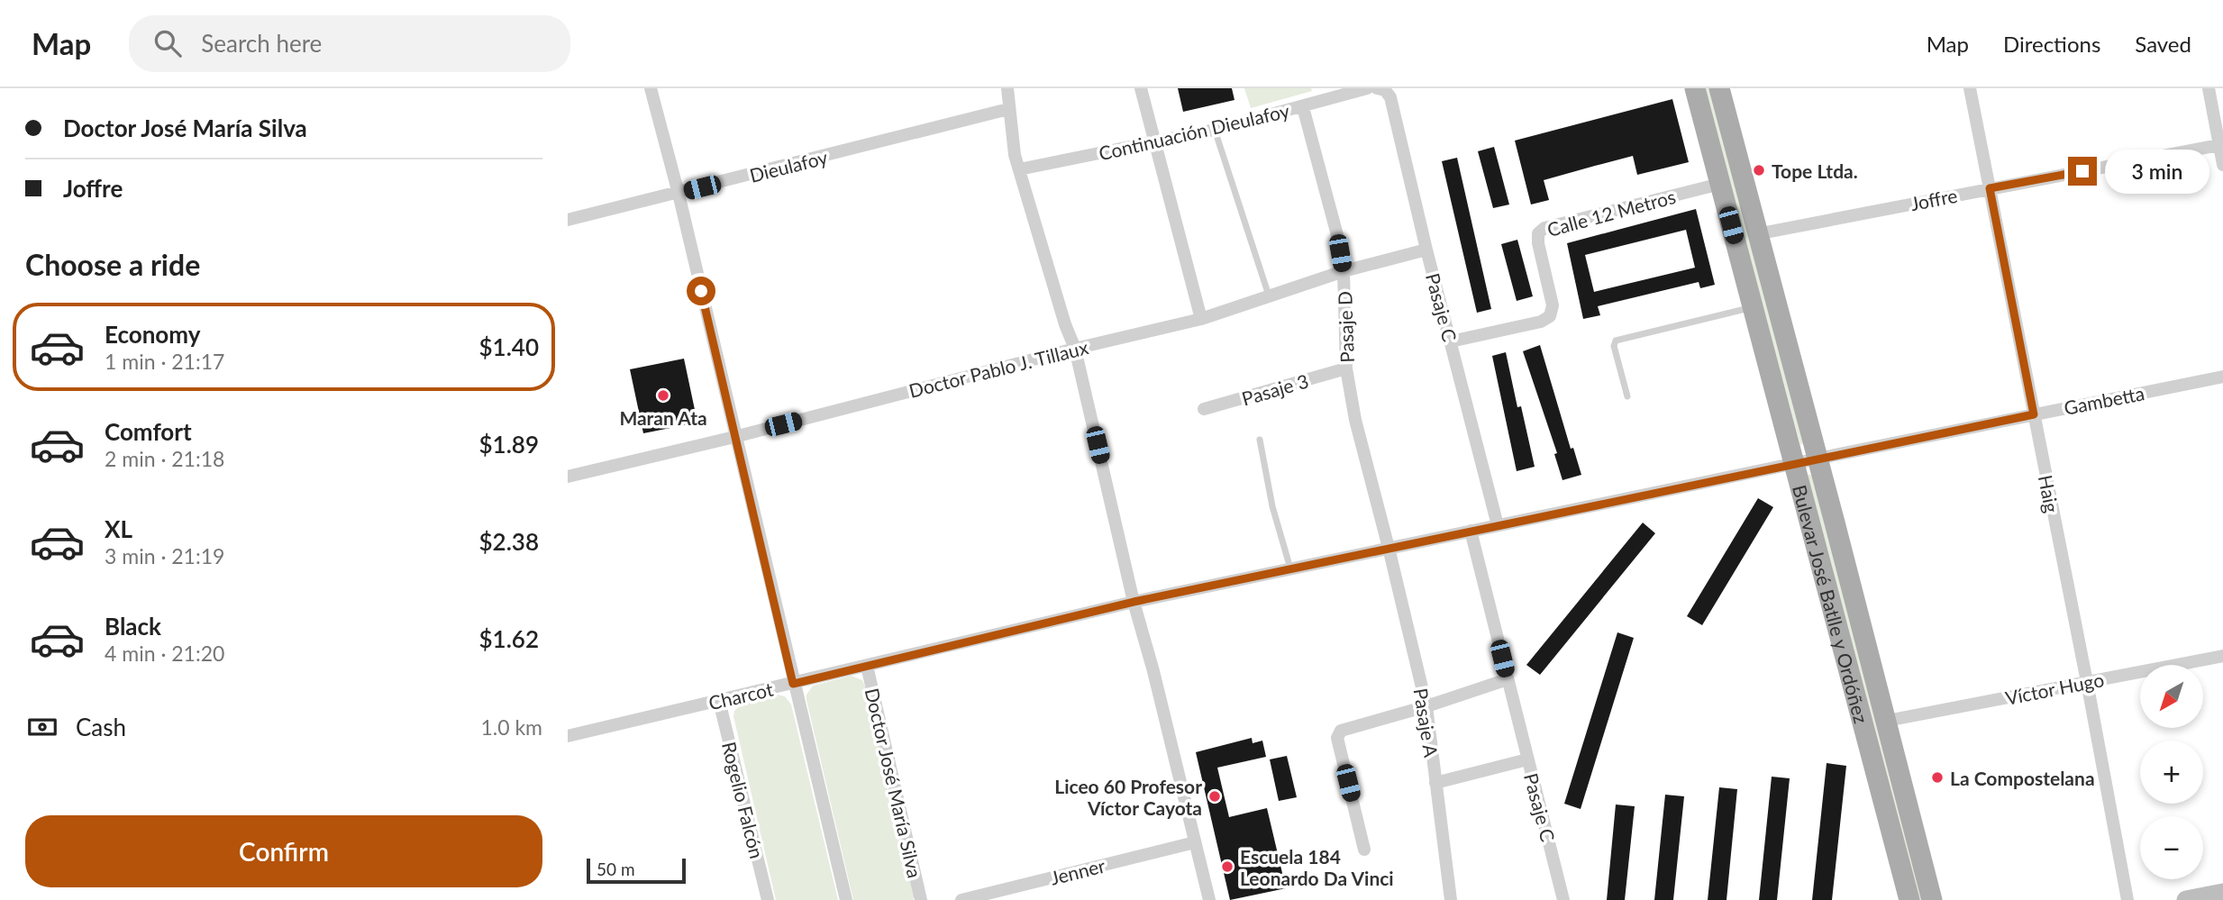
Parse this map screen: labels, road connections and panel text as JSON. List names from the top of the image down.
{
  "streets": {
    "main road": ["Bulevar José Batlle y Ordóñez"],
    "street": [
      "Continuación Dieulafoy",
      "Dieulafoy",
      "Joffre",
      "Calle 12 Metros",
      "Pasaje C",
      "Pasaje D",
      "Doctor Pablo J. Tillaux",
      "Pasaje 3",
      "Gambetta",
      "Haig",
      "Víctor Hugo",
      "Charcot",
      "Pasaje A",
      "Doctor José María Silva",
      "Rogelio Falcón",
      "Jenner"
    ]
  },
  "crossings": [
    ["Continuación Dieulafoy", "Pasaje D"],
    ["Joffre", "Haig"],
    ["Joffre", "Bulevar José Batlle y Ordóñez"],
    ["Calle 12 Metros", "Pasaje C"],
    ["Calle 12 Metros", "Bulevar José Batlle y Ordóñez"],
    ["Pasaje C", "Doctor Pablo J. Tillaux"],
    ["Pasaje C", "Gambetta"],
    ["Pasaje D", "Doctor Pablo J. Tillaux"],
    ["Pasaje D", "Pasaje 3"],
    ["Pasaje D", "Gambetta"],
    ["Pasaje D", "Pasaje A"],
    ["Gambetta", "Haig"],
    ["Gambetta", "Bulevar José Batlle y Ordóñez"],
    ["Gambetta", "Charcot"],
    ["Gambetta", "Pasaje A"],
    ["Haig", "Víctor Hugo"],
    ["Bulevar José Batlle y Ordóñez", "Víctor Hugo"],
    ["Charcot", "Doctor José María Silva"],
    ["Charcot", "Rogelio Falcón"]
  ],
  "places": [
    "Tope Ltda.",
    "Maran Ata",
    "La Compostelana",
    "Liceo 60 Profesor Víctor Cayota",
    "Escuela 184 Leonardo Da Vinci"
  ],
  "scale_bar": "50 m",
  "north": "bottom left",
  "page": {
    "header": "Map",
    "search": "Search here",
    "nav": ["Map", "Directions", "Saved"],
    "banner": ["Doctor José María Silva", "Joffre"],
    "bubble": "3 min",
    "heading": "Choose a ride",
    "list": [
      {
        "name": "Economy",
        "note": "1 min · 21:17",
        "value": "$1.40"
      },
      {
        "name": "Comfort",
        "note": "2 min · 21:18",
        "value": "$1.89"
      },
      {
        "name": "XL",
        "note": "3 min · 21:19",
        "value": "$2.38"
      },
      {
        "name": "Black",
        "note": "4 min · 21:20",
        "value": "$1.62"
      }
    ],
    "map_buttons": ["+", "−"],
    "pay": ["Cash", "1.0 km"],
    "buttons": "Confirm",
    "scale": "50 m"
  }
}
